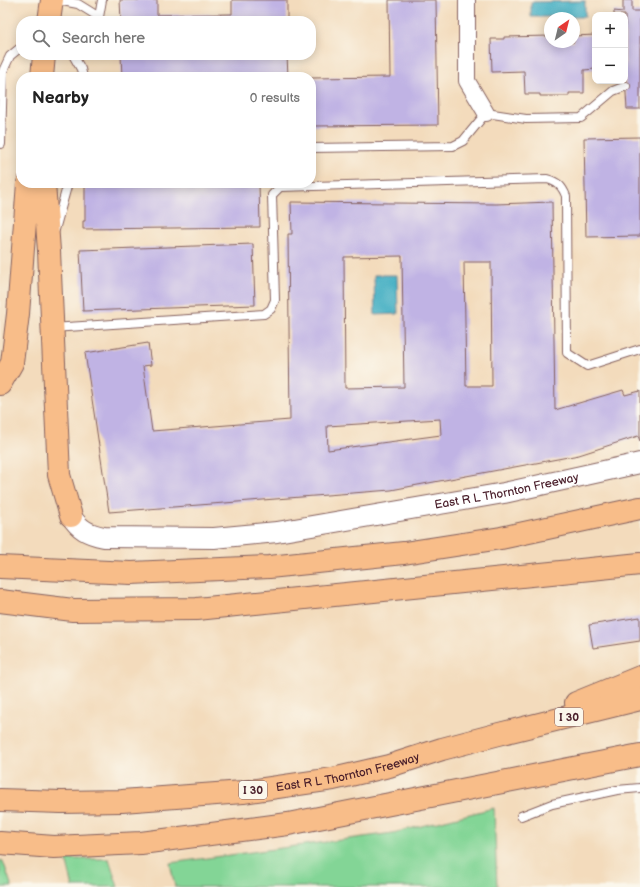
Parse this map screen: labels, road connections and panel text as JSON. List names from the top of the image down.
{
  "streets": {
    "main road": ["East R L Thornton Freeway", "I 30"]
  },
  "north": "top right",
  "page": {
    "map_buttons": ["+", "−"],
    "search": "Search here",
    "heading": ["Nearby", "0 results"]
  }
}
